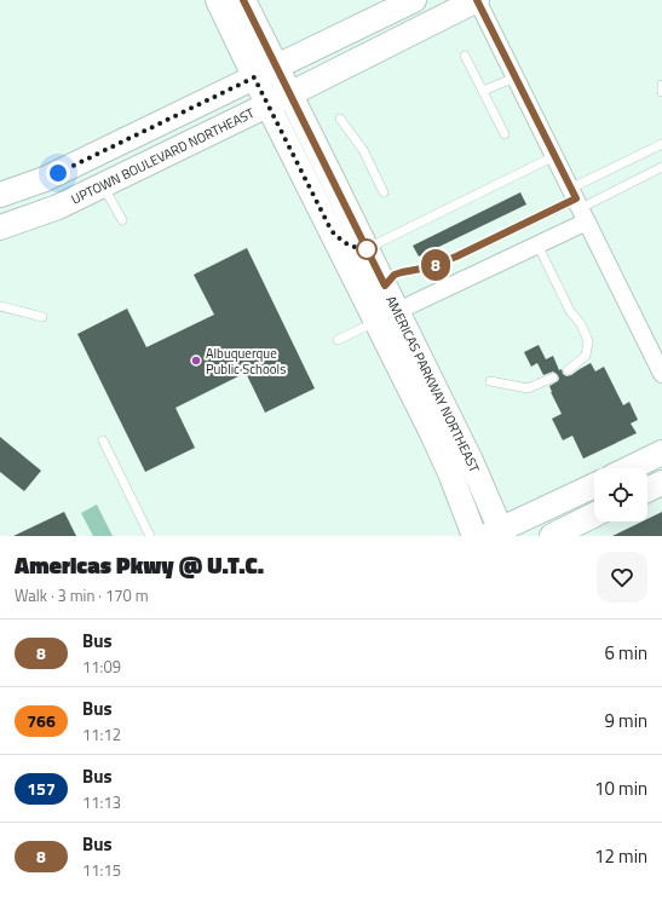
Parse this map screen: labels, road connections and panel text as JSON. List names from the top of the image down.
{
  "streets": {
    "street": ["UPTOWN BOULEVARD NORTHEAST", "AMERICAS PARKWAY NORTHEAST"]
  },
  "crossings": [
    ["UPTOWN BOULEVARD NORTHEAST", "AMERICAS PARKWAY NORTHEAST"]
  ],
  "places": ["Albuquerque Public Schools"],
  "lines": ["bus line 8"],
  "page": {
    "on_map": "8",
    "heading": ["Americas Pkwy @ U.T.C.", "Walk · 3 min · 170 m"],
    "list": [
      {
        "mark": "8",
        "name": "Bus",
        "note": "11:09",
        "value": "6 min"
      },
      {
        "mark": "766",
        "name": "Bus",
        "note": "11:12",
        "value": "9 min"
      },
      {
        "mark": "157",
        "name": "Bus",
        "note": "11:13",
        "value": "10 min"
      },
      {
        "mark": "8",
        "name": "Bus",
        "note": "11:15",
        "value": "12 min"
      }
    ]
  }
}
